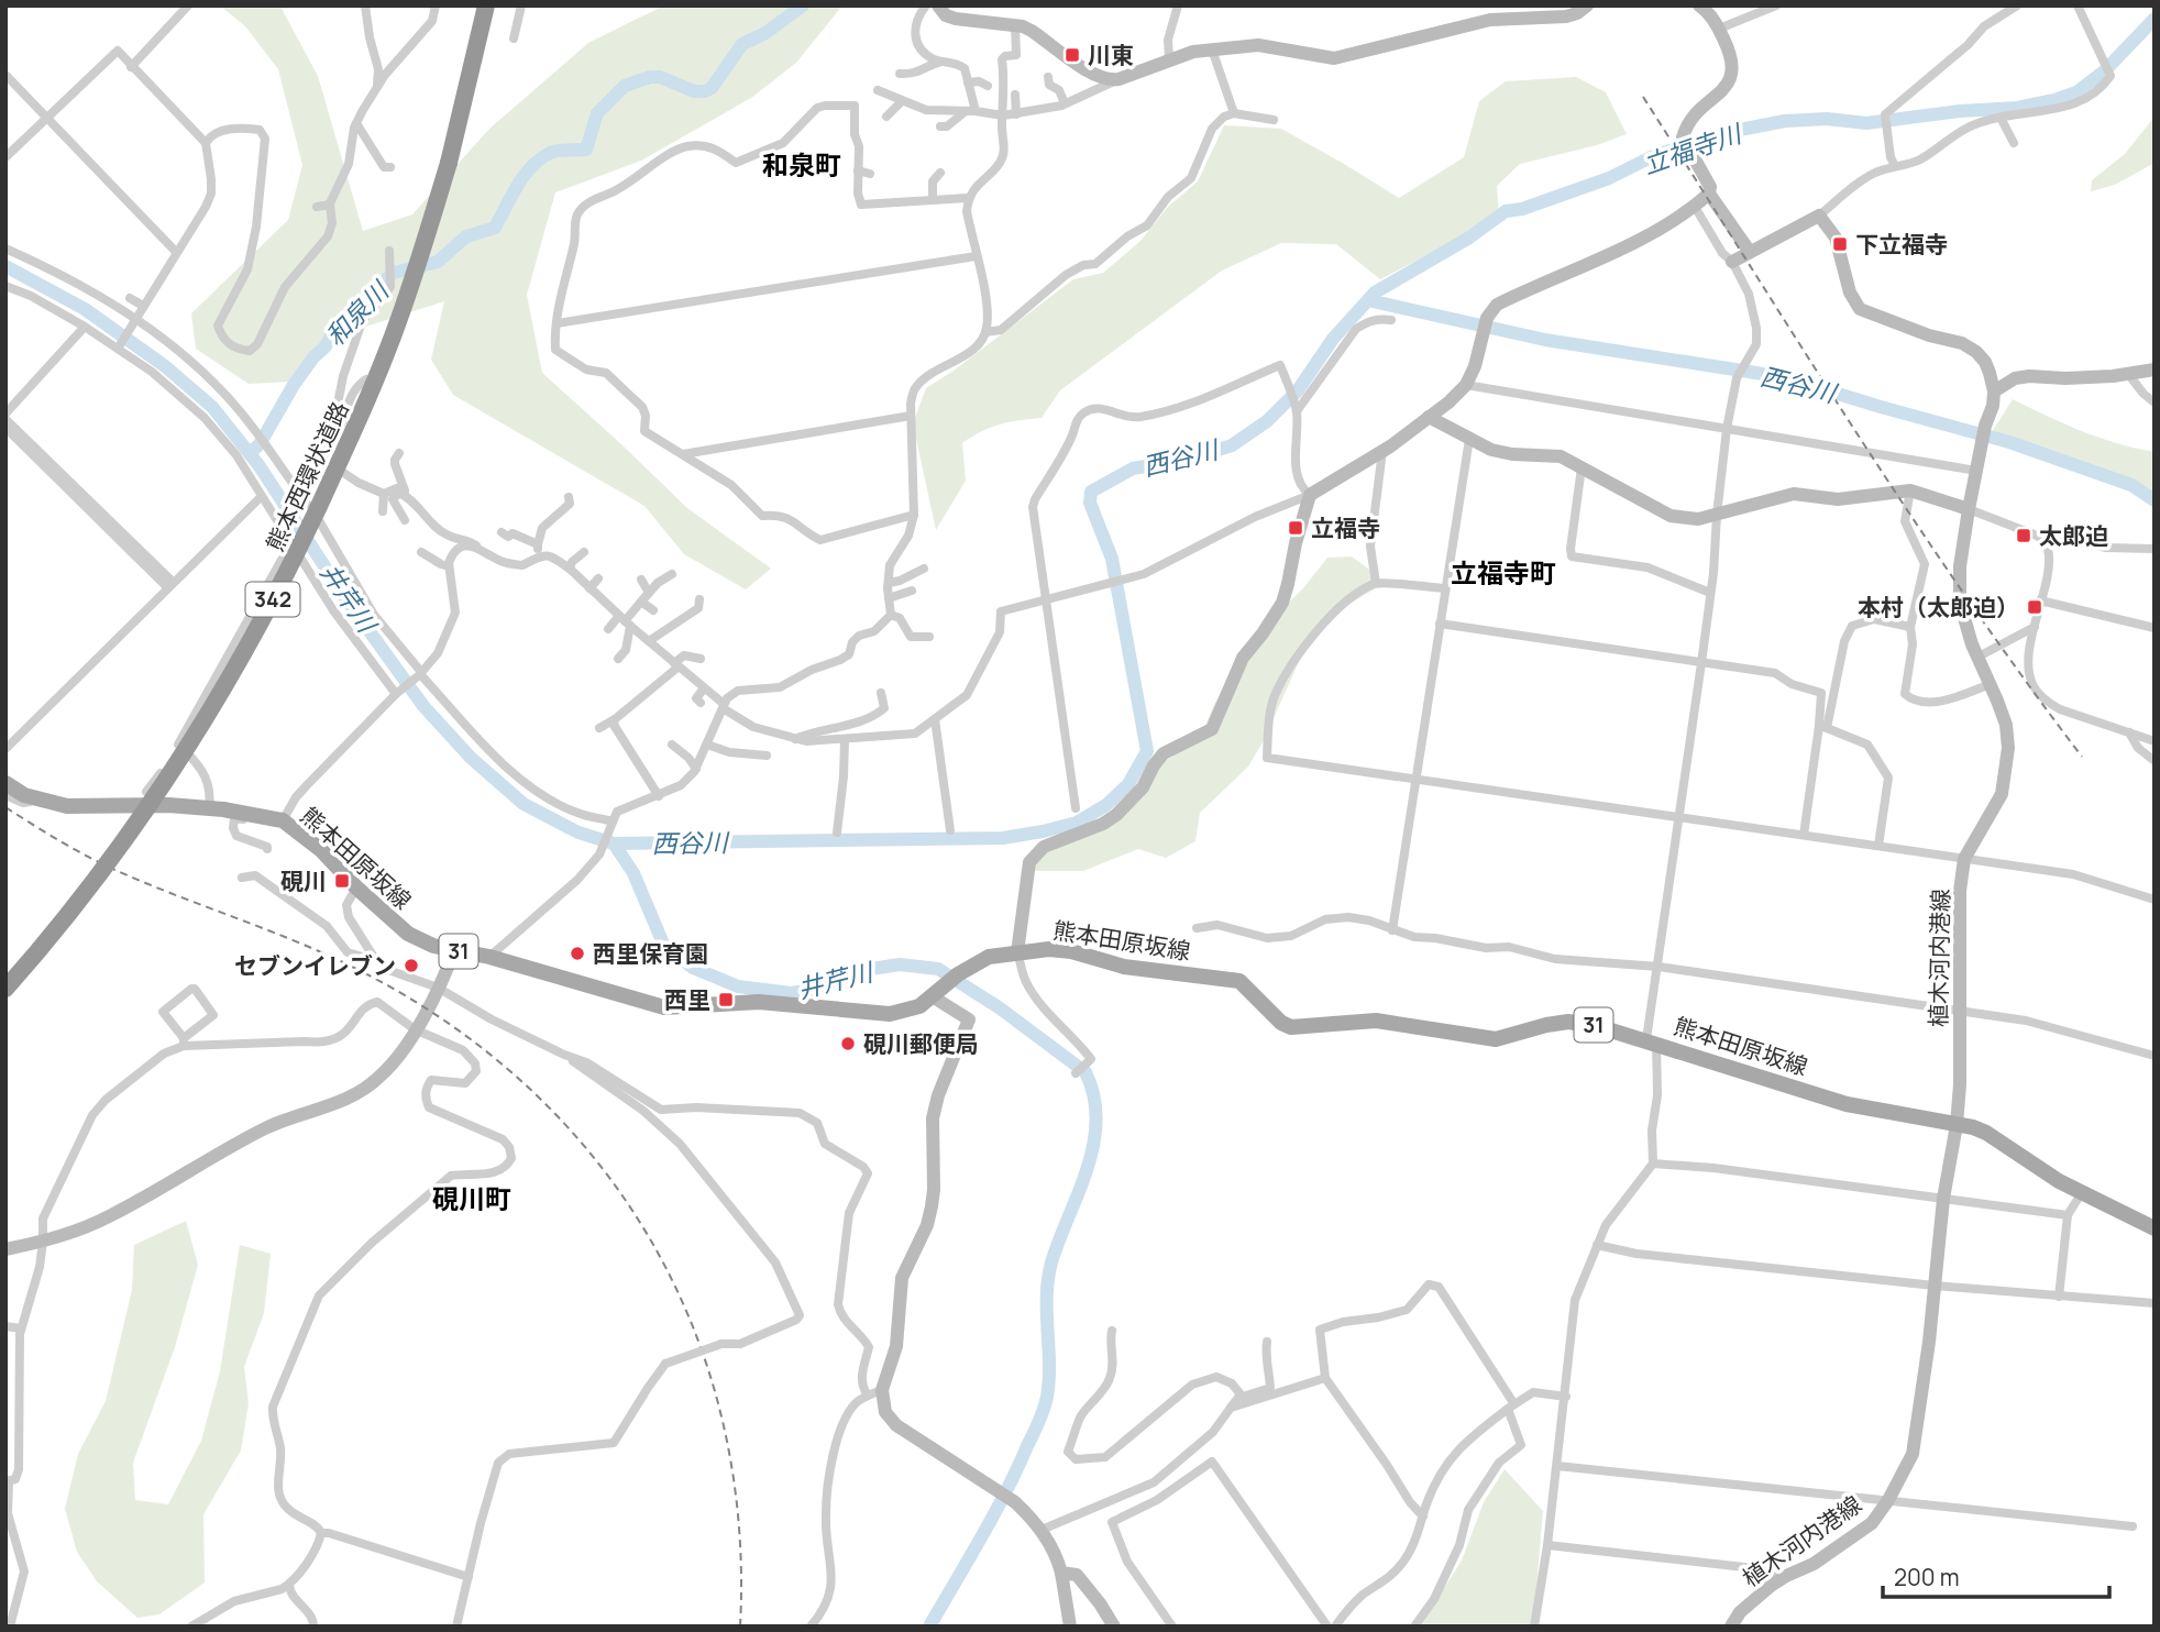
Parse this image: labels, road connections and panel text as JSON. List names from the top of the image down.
{
  "streets": {
    "highway": ["熊本西環状道路", "342"],
    "main road": ["熊本田原坂線", "31"],
    "street": ["植木河内港線"]
  },
  "crossings": [
    ["熊本田原坂線", "植木河内港線"]
  ],
  "districts": ["和泉町", "立福寺町", "硯川町"],
  "water": [
    "立福寺川",
    "和泉川",
    "西谷川",
    "井芹川"
  ],
  "places": {
    "transit": [
      "川東",
      "下立福寺",
      "立福寺",
      "太郎迫",
      "本村（太郎迫）",
      "硯川",
      "西里"
    ],
    "other": ["西里保育園", "セブンイレブン", "硯川郵便局"]
  },
  "scale_bar": "200 m"
}
